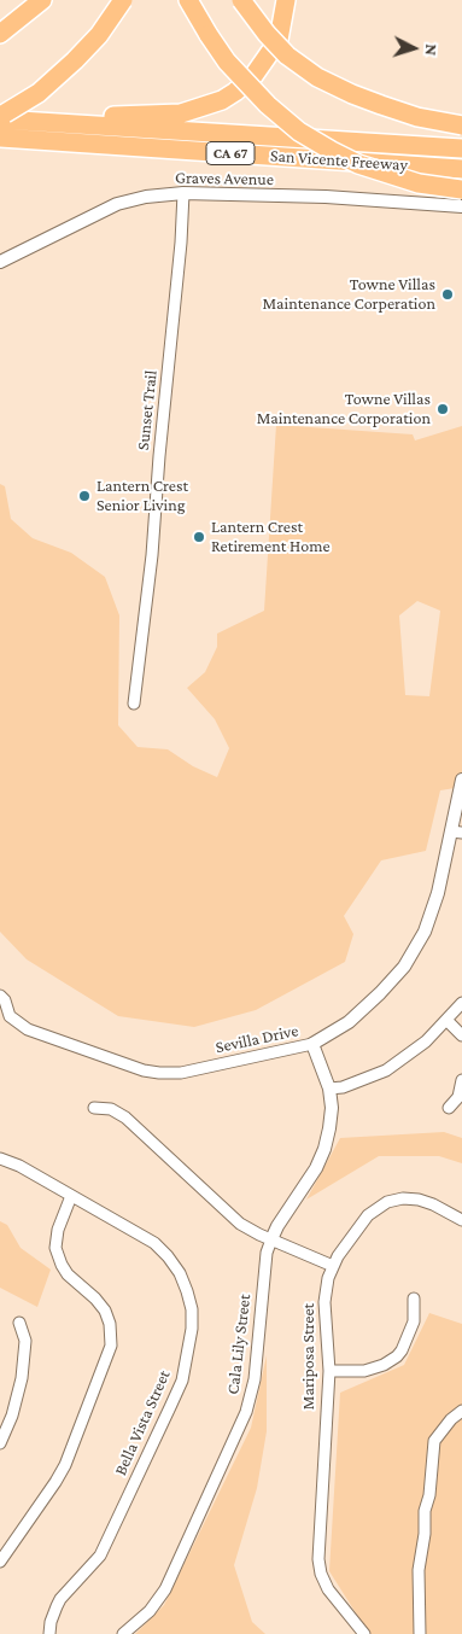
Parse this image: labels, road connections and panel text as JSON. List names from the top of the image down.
{
  "streets": {
    "highway": ["CA 67", "San Vicente Freeway"],
    "street": [
      "Graves Avenue",
      "Sunset Trail",
      "Sevilla Drive",
      "Cala Lily Street",
      "Mariposa Street",
      "Bella Vista Street"
    ]
  },
  "crossings": [
    ["Graves Avenue", "Sunset Trail"],
    ["Sevilla Drive", "Cala Lily Street"]
  ],
  "places": [
    "Towne Villas Maintenance Corperation",
    "Towne Villas Maintenance Corporation",
    "Lantern Crest Senior Living",
    "Lantern Crest Retirement Home"
  ],
  "north": "right"
}
